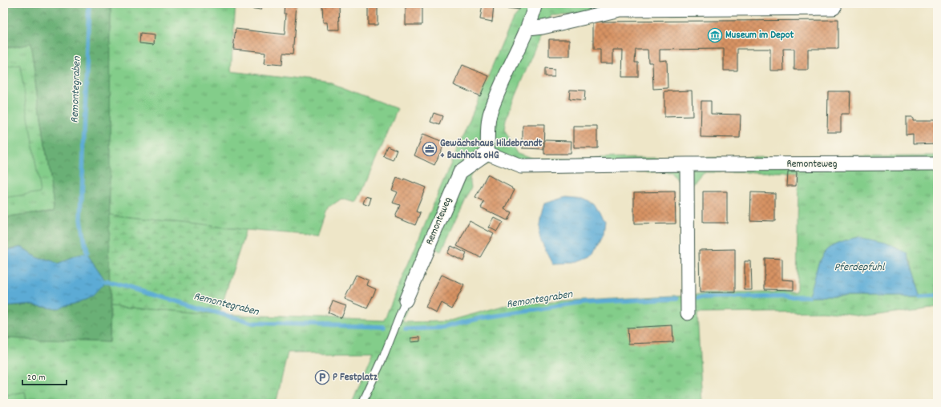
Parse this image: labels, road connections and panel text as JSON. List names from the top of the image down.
{
  "streets": {
    "street": ["Remonteweg"]
  },
  "water": ["Remontegraben", "Pferdepfuhl"],
  "places": {
    "museum": ["Museum im Depot"],
    "office": ["Gewächshaus Hildebrandt + Buchholz oHG"],
    "parking": ["P Festplatz"]
  },
  "scale_bar": "20 m"
}
